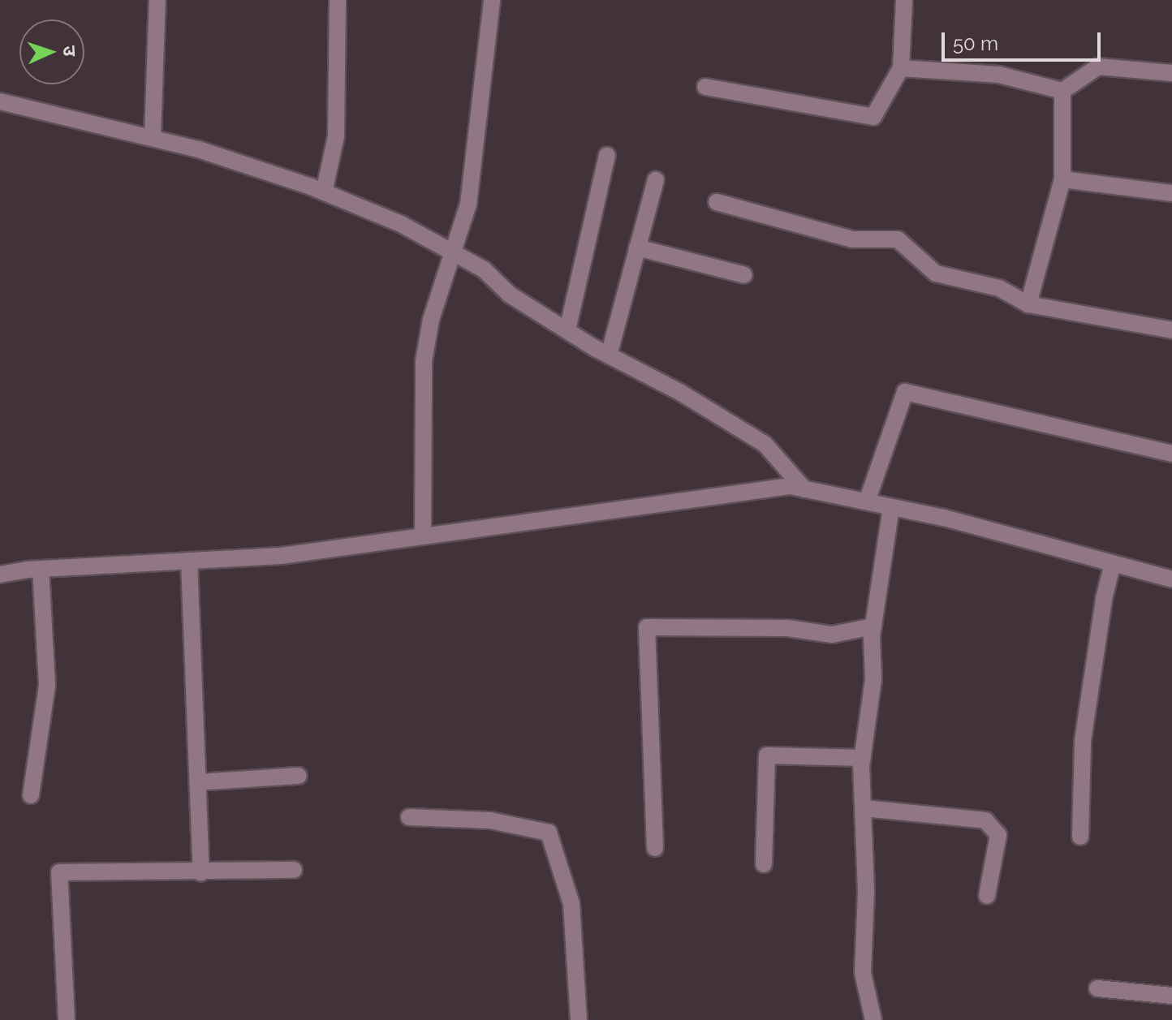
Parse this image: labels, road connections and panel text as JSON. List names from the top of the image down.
{
  "scale_bar": "50 m",
  "north": "right"
}
